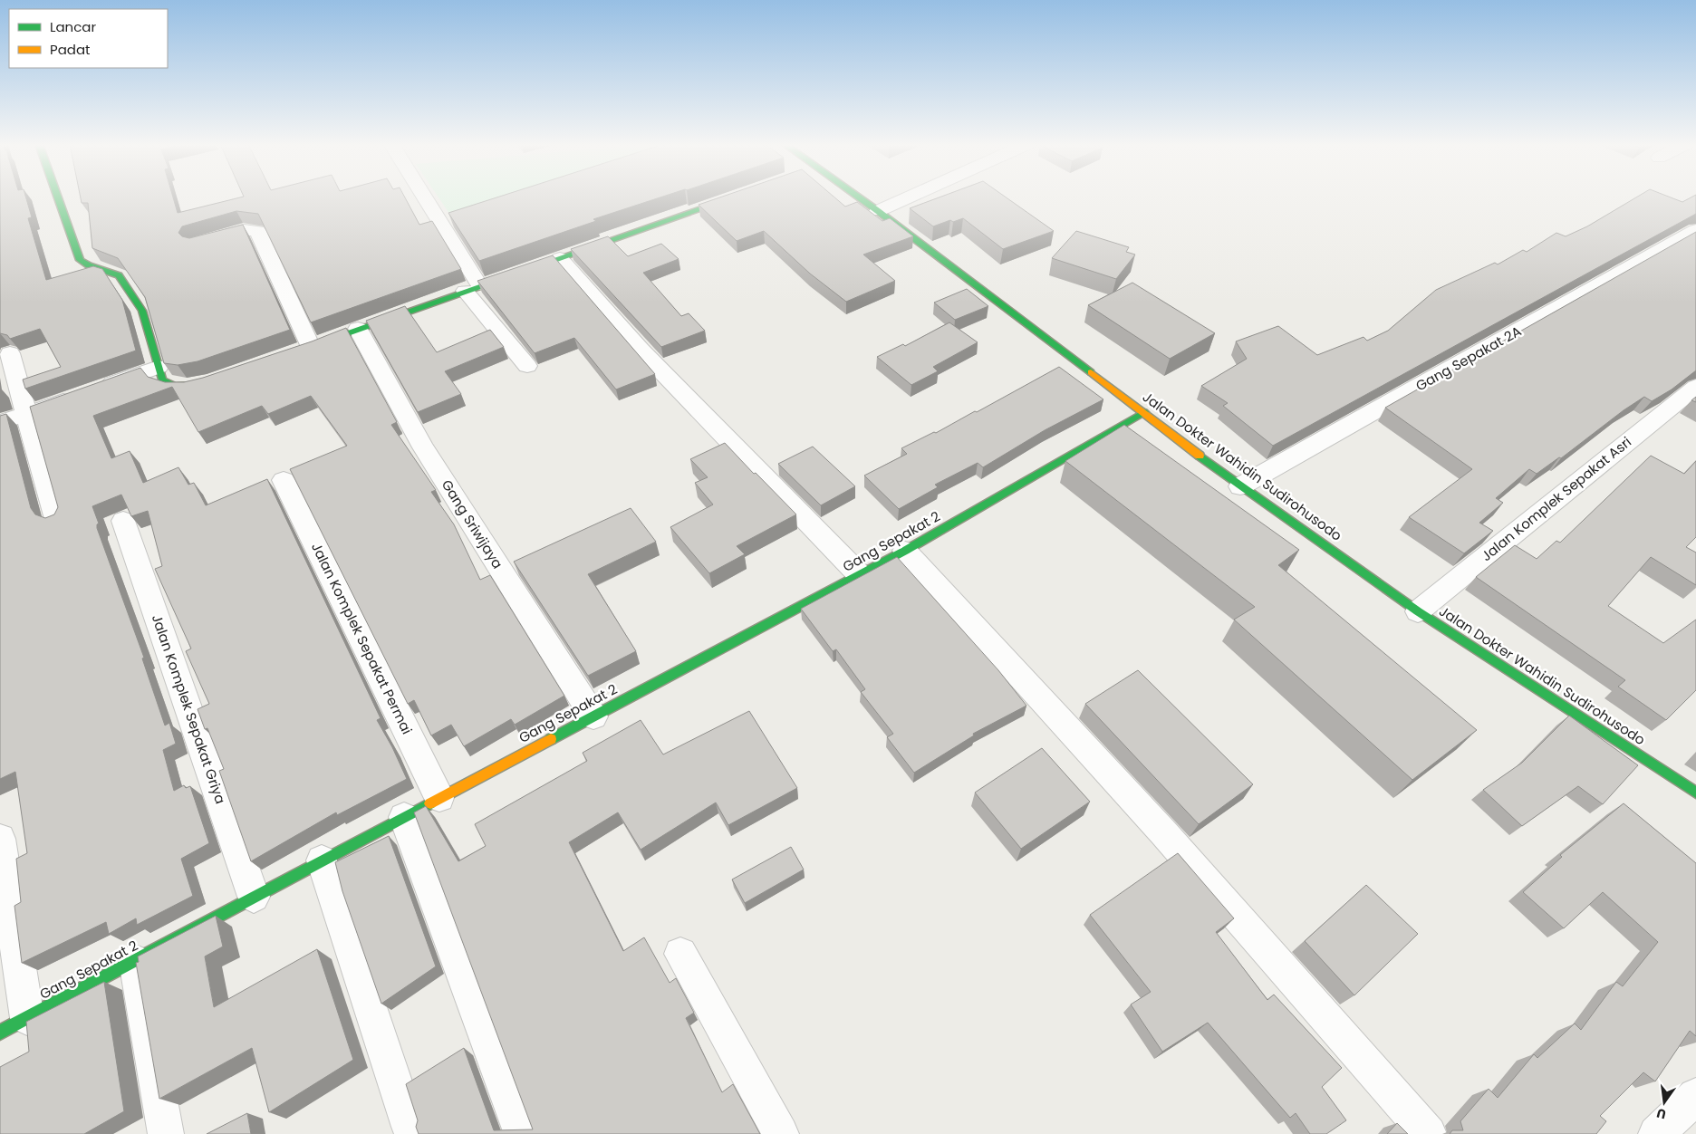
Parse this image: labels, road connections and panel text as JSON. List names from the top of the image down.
{
  "streets": {
    "street": [
      "Gang Sepakat 2A",
      "Jalan Dokter Wahidin Sudirohusodo",
      "Jalan Komplek Sepakat Asri",
      "Gang Sriwijaya",
      "Gang Sepakat 2",
      "Jalan Komplek Sepakat Permai",
      "Jalan Komplek Sepakat Griya"
    ]
  },
  "crossings": [
    ["Gang Sepakat 2A", "Jalan Dokter Wahidin Sudirohusodo"],
    ["Jalan Dokter Wahidin Sudirohusodo", "Jalan Komplek Sepakat Asri"],
    ["Jalan Dokter Wahidin Sudirohusodo", "Gang Sepakat 2"],
    ["Gang Sriwijaya", "Gang Sepakat 2"],
    ["Gang Sepakat 2", "Jalan Komplek Sepakat Permai"],
    ["Gang Sepakat 2", "Jalan Komplek Sepakat Griya"]
  ],
  "legend": ["Lancar", "Padat"],
  "north": "bottom"
}
